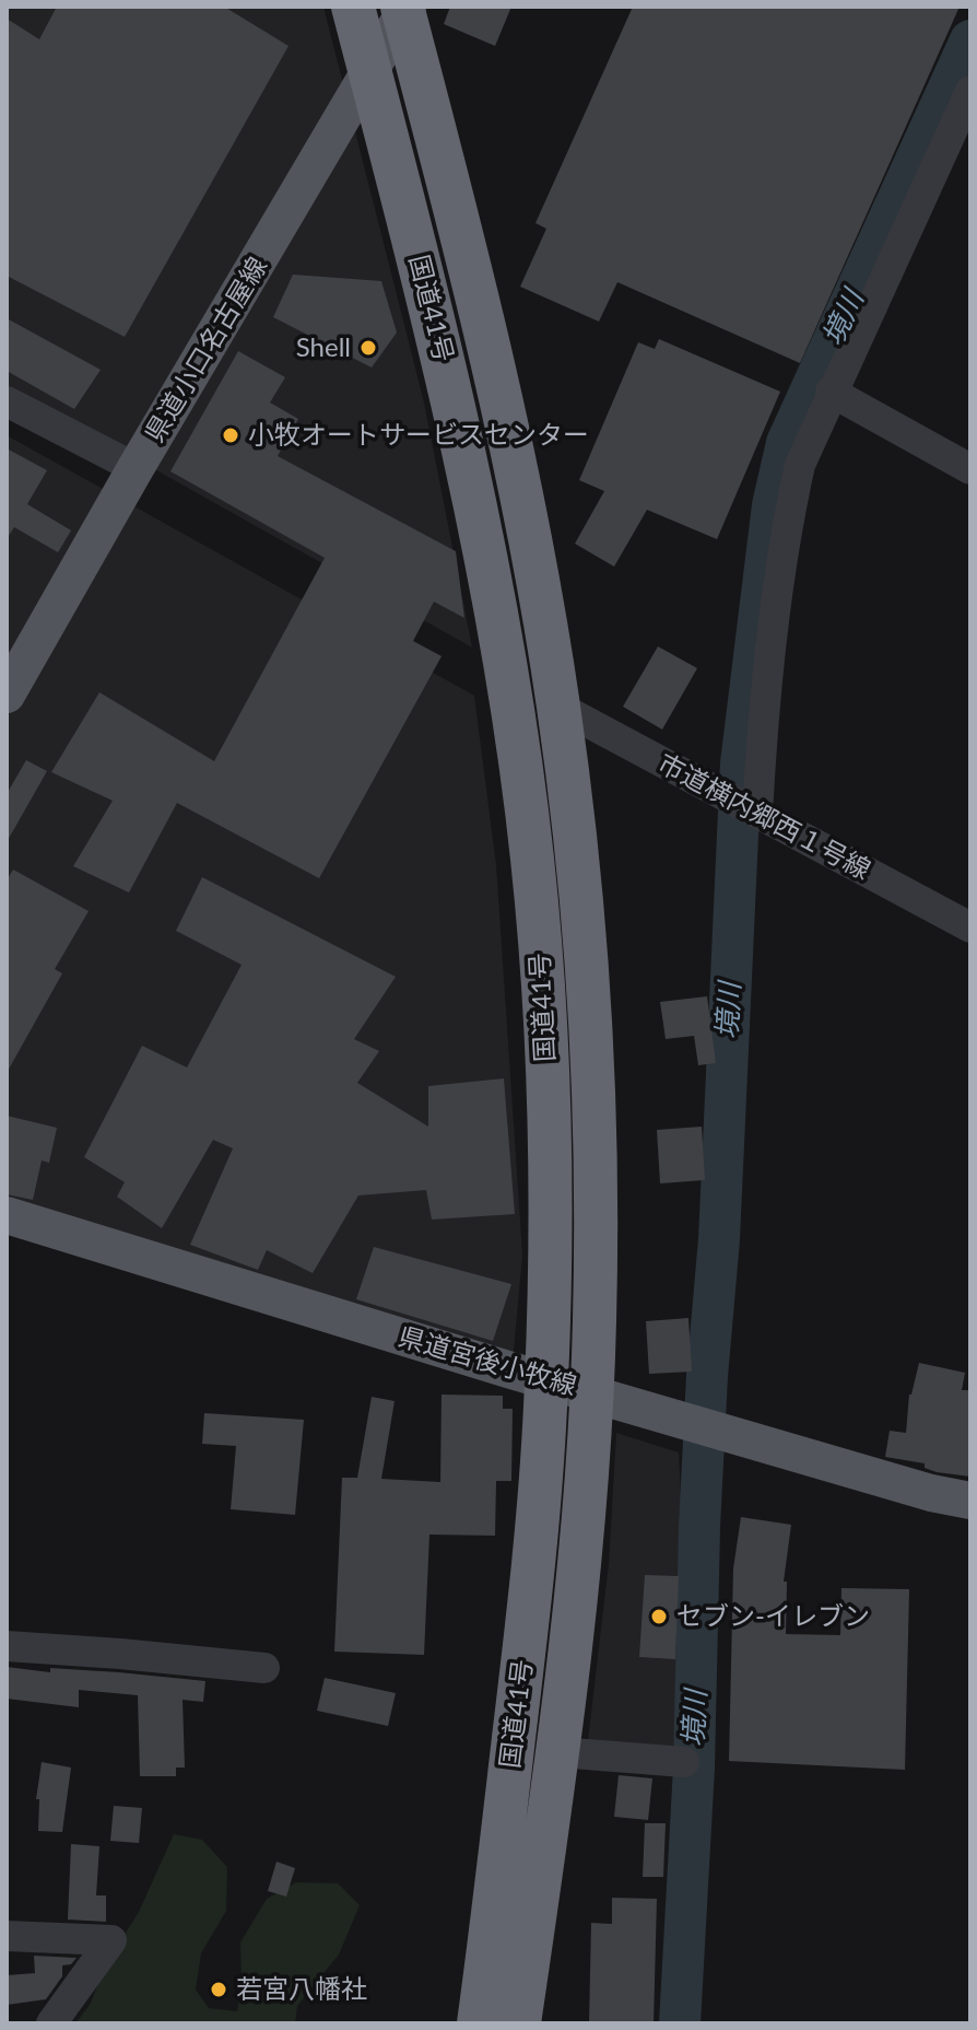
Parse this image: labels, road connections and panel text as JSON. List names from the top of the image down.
{
  "streets": {
    "highway": ["国道41号"],
    "main road": ["県道小口名古屋線", "県道宮後小牧線"],
    "street": ["市道横内郷西１号線"]
  },
  "crossings": [
    ["国道41号", "県道小口名古屋線"],
    ["国道41号", "市道横内郷西１号線"],
    ["国道41号", "県道宮後小牧線"]
  ],
  "water": ["境川"],
  "places": [
    "Shell",
    "小牧オートサービスセンター",
    "セブン-イレブン",
    "若宮八幡社"
  ]
}
